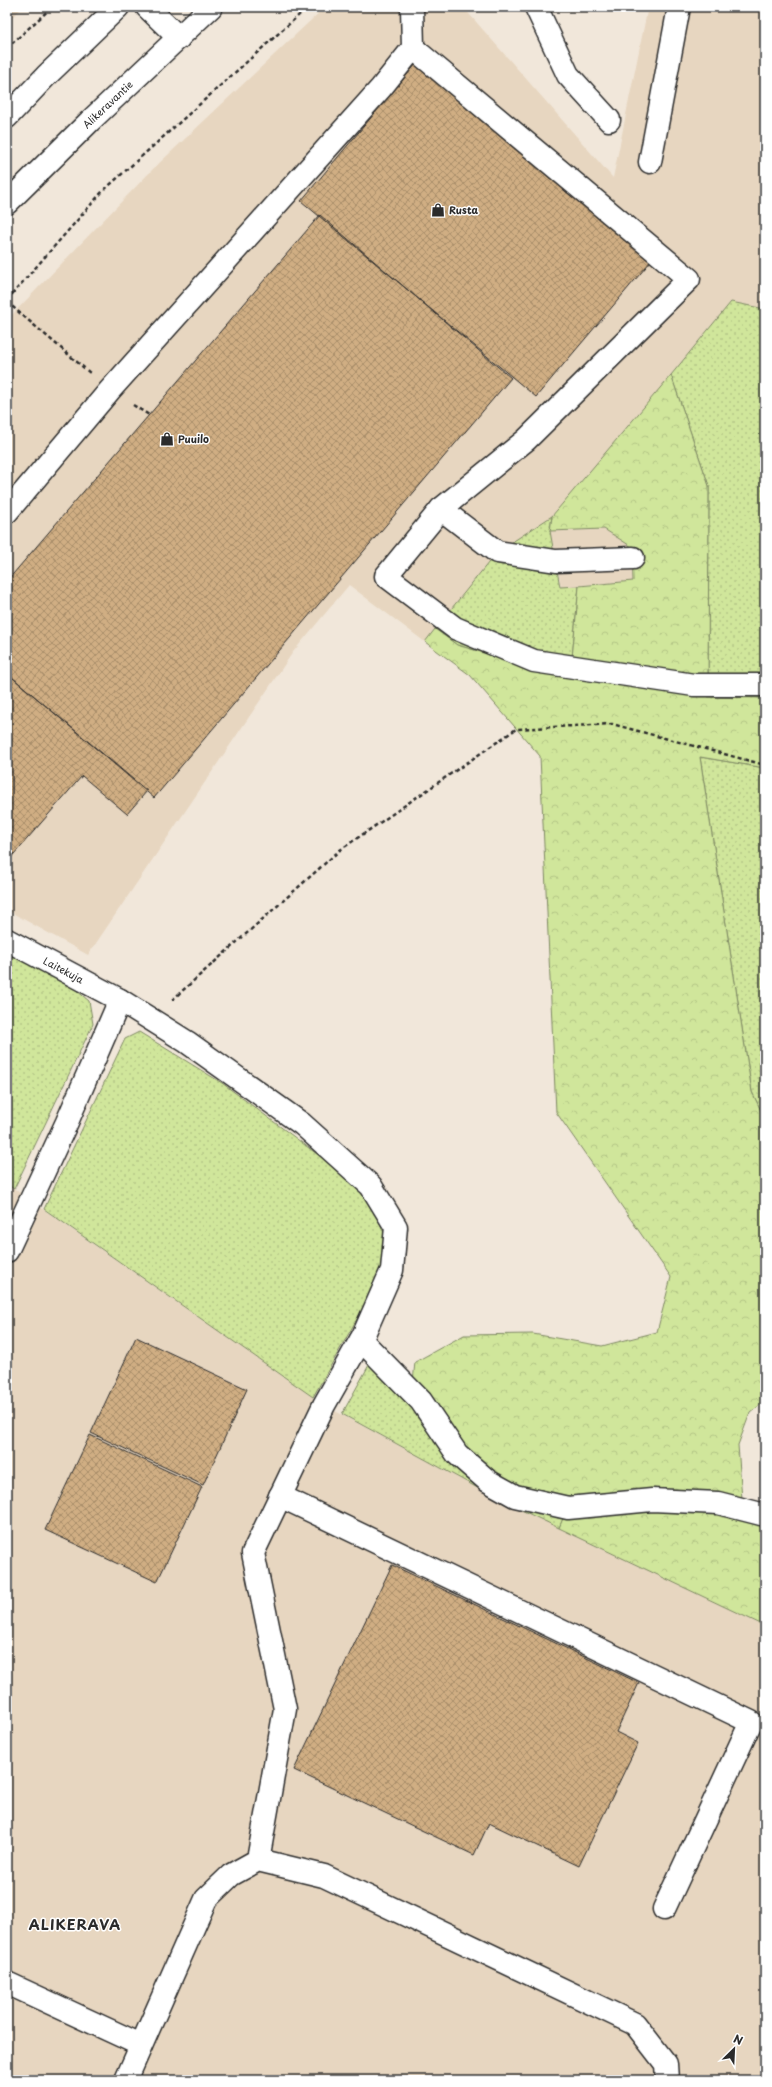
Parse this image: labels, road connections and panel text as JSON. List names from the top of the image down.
{
  "streets": {
    "street": ["Alikeravantie", "Laitekuja"]
  },
  "districts": ["ALIKERAVA"],
  "places": {
    "shop": ["Rusta", "Puuilo"]
  },
  "north": "top right"
}
